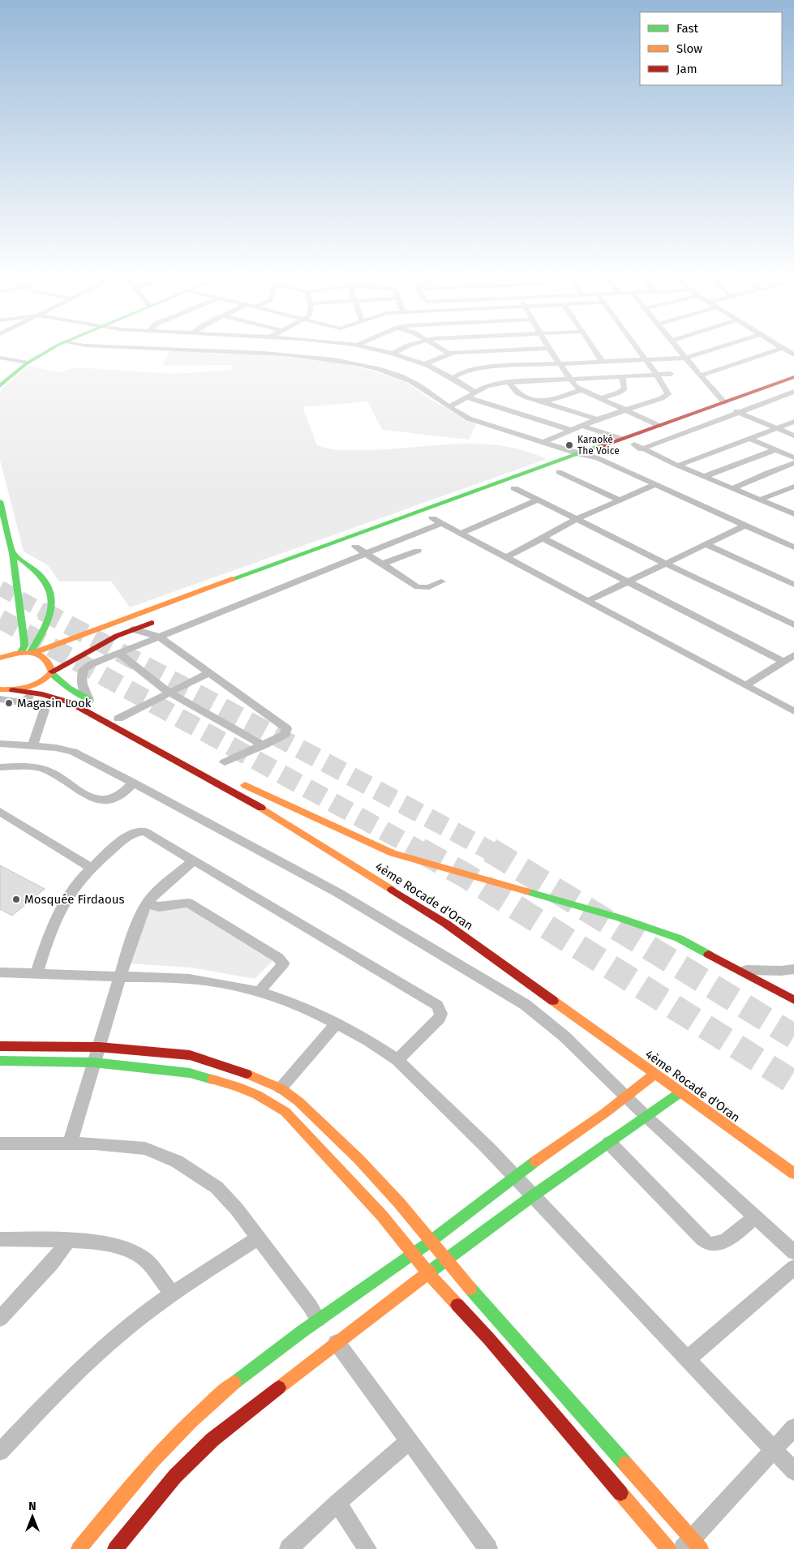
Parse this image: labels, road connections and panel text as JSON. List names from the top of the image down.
{
  "streets": {
    "main road": ["4ème Rocade d'Oran"]
  },
  "places": ["Karaoké The Voice", "Magasin Look", "Mosquée Firdaous"],
  "legend": ["Fast", "Slow", "Jam"],
  "north": "top"
}
